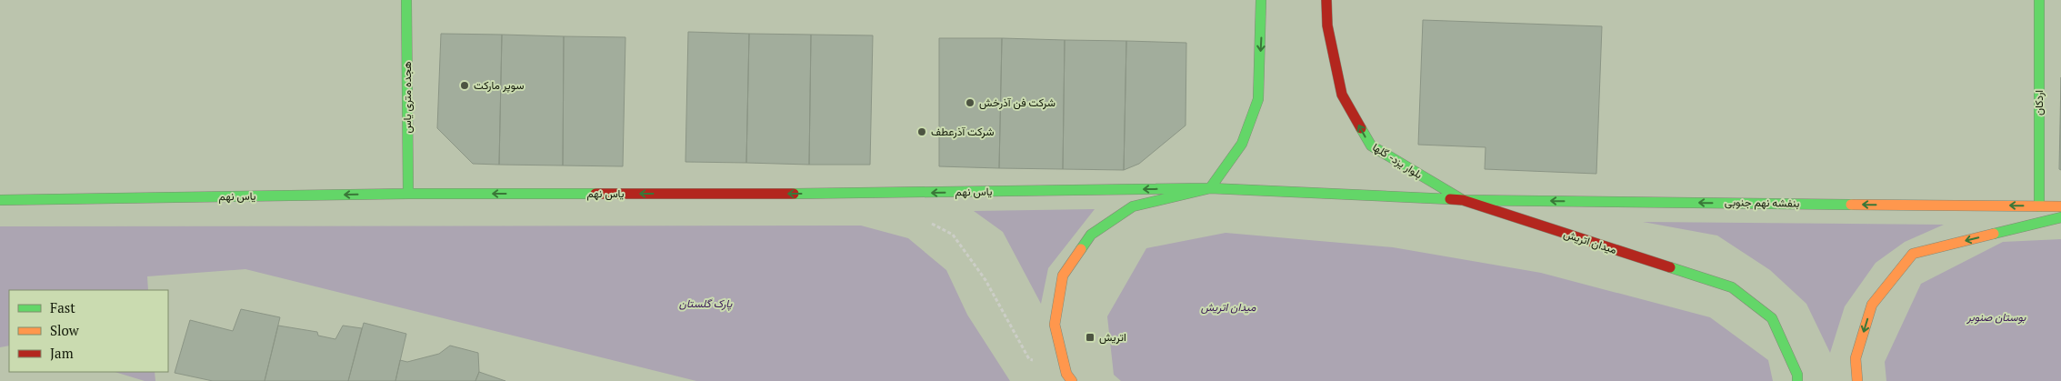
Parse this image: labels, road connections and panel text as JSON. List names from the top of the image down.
{
  "streets": {
    "main road": [
      "هجده متری یاس",
      "اردکان",
      "بلوار یزد- گلها",
      "یاس نهم",
      "بنفشه نهم جنوبی",
      "میدان اتریش"
    ]
  },
  "crossings": [
    ["هجده متری یاس", "یاس نهم"],
    ["اردکان", "بنفشه نهم جنوبی"],
    ["بلوار یزد- گلها", "بنفشه نهم جنوبی"],
    ["بلوار یزد- گلها", "میدان اتریش"],
    ["یاس نهم", "میدان اتریش"],
    ["بنفشه نهم جنوبی", "میدان اتریش"]
  ],
  "one_way": ["بلوار یزد- گلها", "یاس نهم", "بنفشه نهم جنوبی"],
  "parks": ["پارک گلستان", "میدان اتریش", "بوستان صنوبر"],
  "places": {
    "other": ["سوپر مارکت", "شرکت فن آذرخش", "شرکت آذرعطف"],
    "transit": ["اتریش"]
  },
  "legend": ["Fast", "Slow", "Jam"]
}
